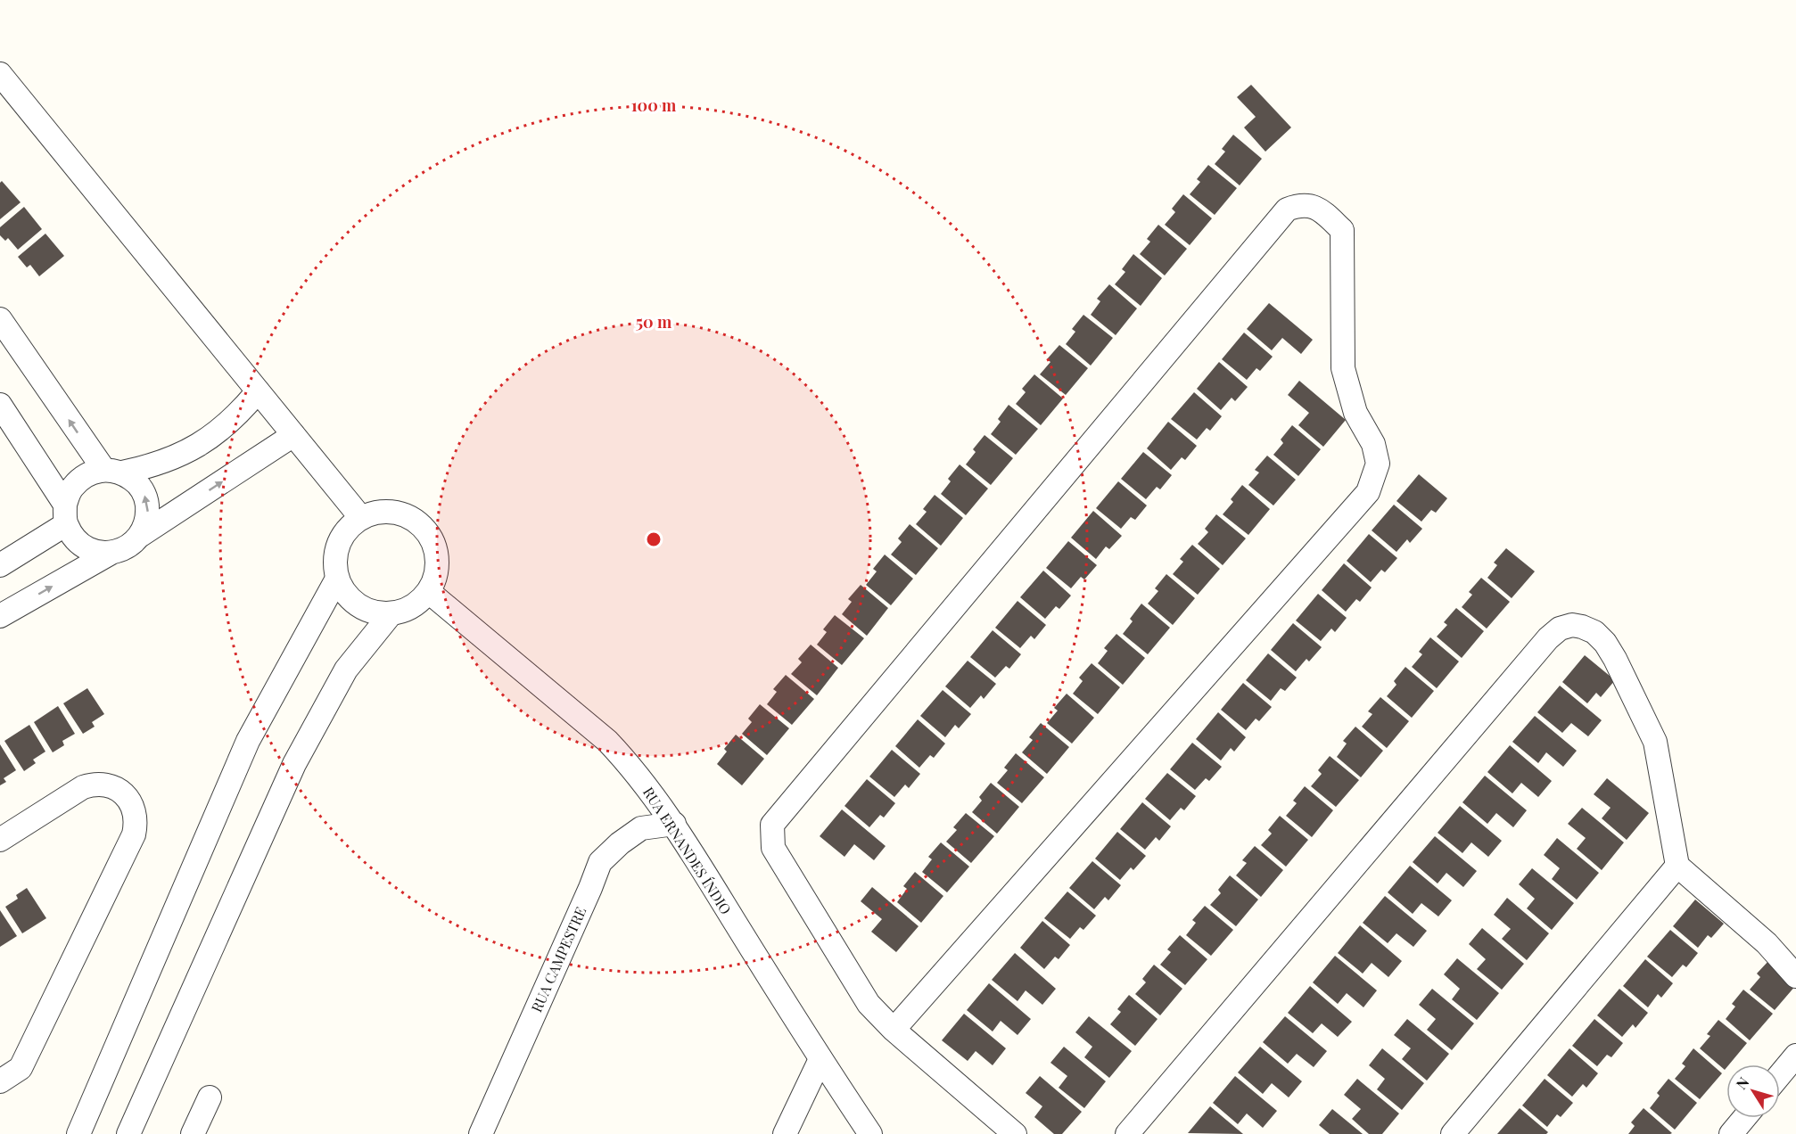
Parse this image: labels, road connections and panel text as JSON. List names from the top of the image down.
{
  "streets": {
    "street": ["RUA ERNANDES ÍNDIO", "RUA CAMPESTRE"]
  },
  "crossings": [
    ["RUA ERNANDES ÍNDIO", "RUA CAMPESTRE"]
  ],
  "north": "top left",
  "rings": ["100 m", "50 m"]
}
